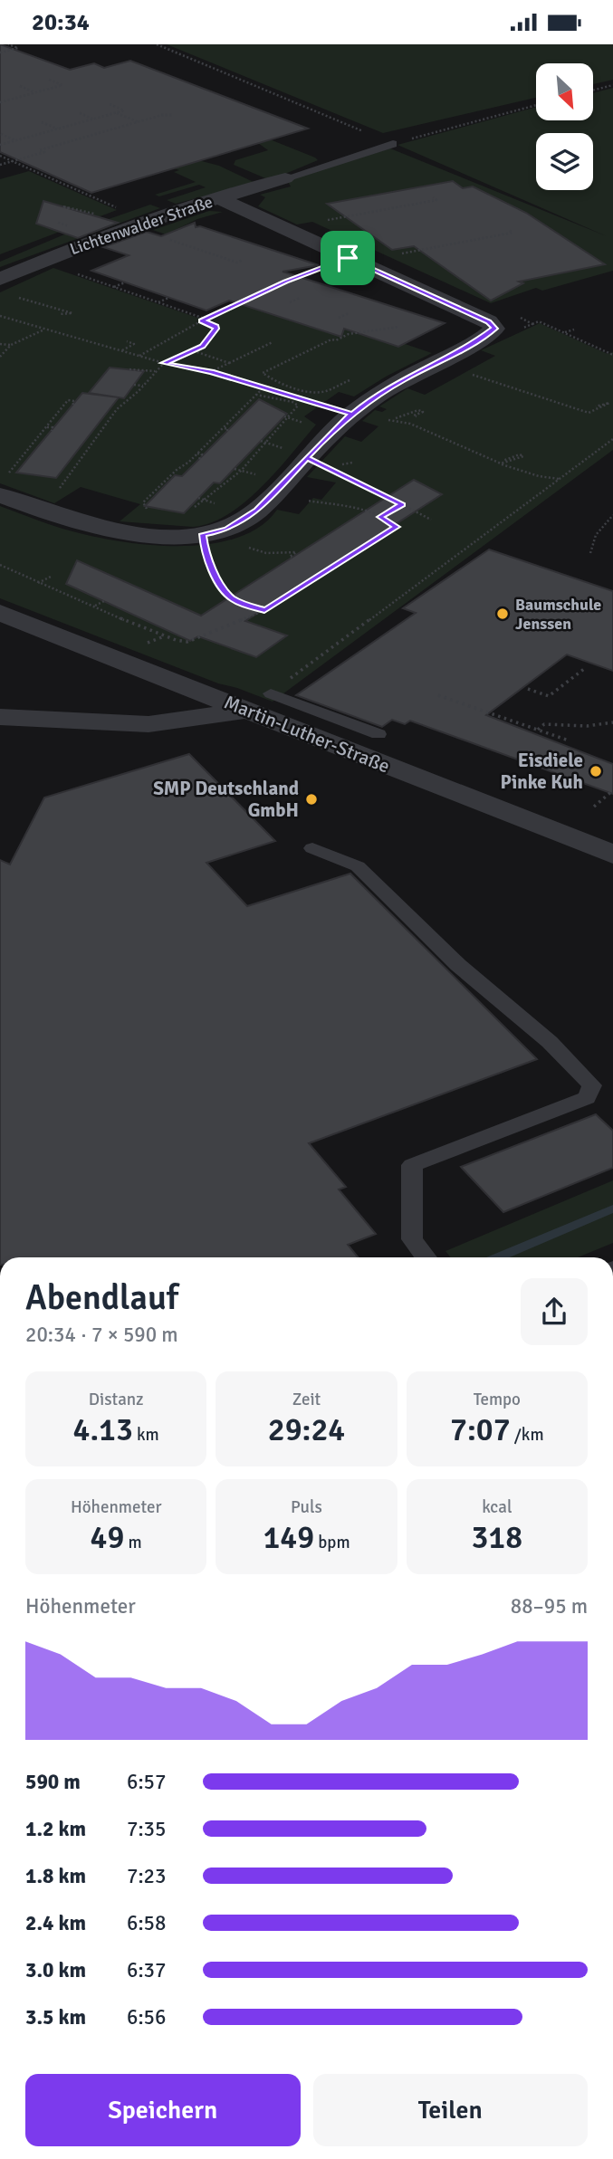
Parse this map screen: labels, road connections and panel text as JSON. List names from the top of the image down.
{
  "streets": {
    "street": ["Lichtenwalder Straße", "Martin-Luther-Straße"]
  },
  "places": ["Baumschule Jenssen", "Eisdiele Pinke Kuh", "SMP Deutschland GmbH"],
  "north": "bottom right",
  "page": {
    "status": "20:34",
    "heading": ["Abendlauf", "20:34 · 7 × 590 m"],
    "stats": [
      ["Distanz", "4.13 km"],
      ["Zeit", "29:24"],
      ["Tempo", "7:07 /km"],
      ["Höhenmeter", "49 m"],
      ["Puls", "149 bpm"],
      ["kcal", "318"]
    ],
    "chart": ["Höhenmeter", "88–95 m"],
    "list": [
      {
        "name": "590 m",
        "note": "6:57"
      },
      {
        "name": "1.2 km",
        "note": "7:35"
      },
      {
        "name": "1.8 km",
        "note": "7:23"
      },
      {
        "name": "2.4 km",
        "note": "6:58"
      },
      {
        "name": "3.0 km",
        "note": "6:37"
      },
      {
        "name": "3.5 km",
        "note": "6:56"
      }
    ],
    "buttons": ["Speichern", "Teilen"]
  }
}
